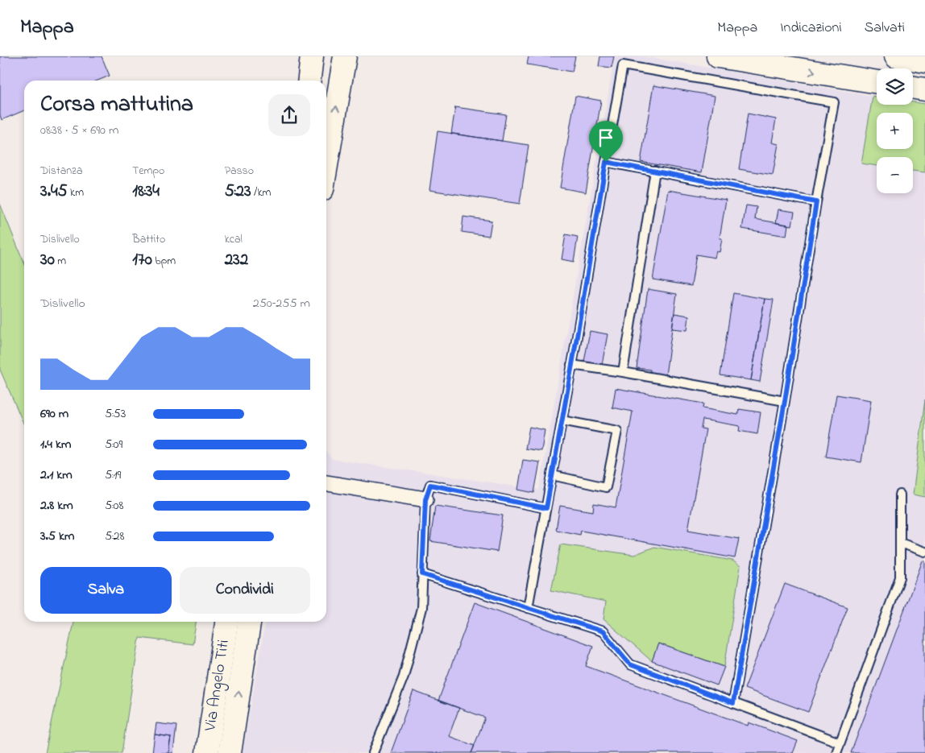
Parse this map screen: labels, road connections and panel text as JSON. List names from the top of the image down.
{
  "streets": {
    "main road": ["Via Angelo Titi"]
  },
  "page": {
    "header": "Mappa",
    "nav": ["Mappa", "Indicazioni", "Salvati"],
    "map_buttons": ["+", "−"],
    "heading": ["Corsa mattutina", "08:38 · 5 × 690 m"],
    "stats": [
      ["Distanza", "3.45 km"],
      ["Tempo", "18:34"],
      ["Passo", "5:23 /km"],
      ["Dislivello", "30 m"],
      ["Battito", "170 bpm"],
      ["kcal", "232"]
    ],
    "chart": ["Dislivello", "250–255 m"],
    "list": [
      {
        "name": "690 m",
        "note": "5:53"
      },
      {
        "name": "1.4 km",
        "note": "5:09"
      },
      {
        "name": "2.1 km",
        "note": "5:19"
      },
      {
        "name": "2.8 km",
        "note": "5:08"
      },
      {
        "name": "3.5 km",
        "note": "5:28"
      }
    ],
    "buttons": ["Salva", "Condividi"]
  }
}
